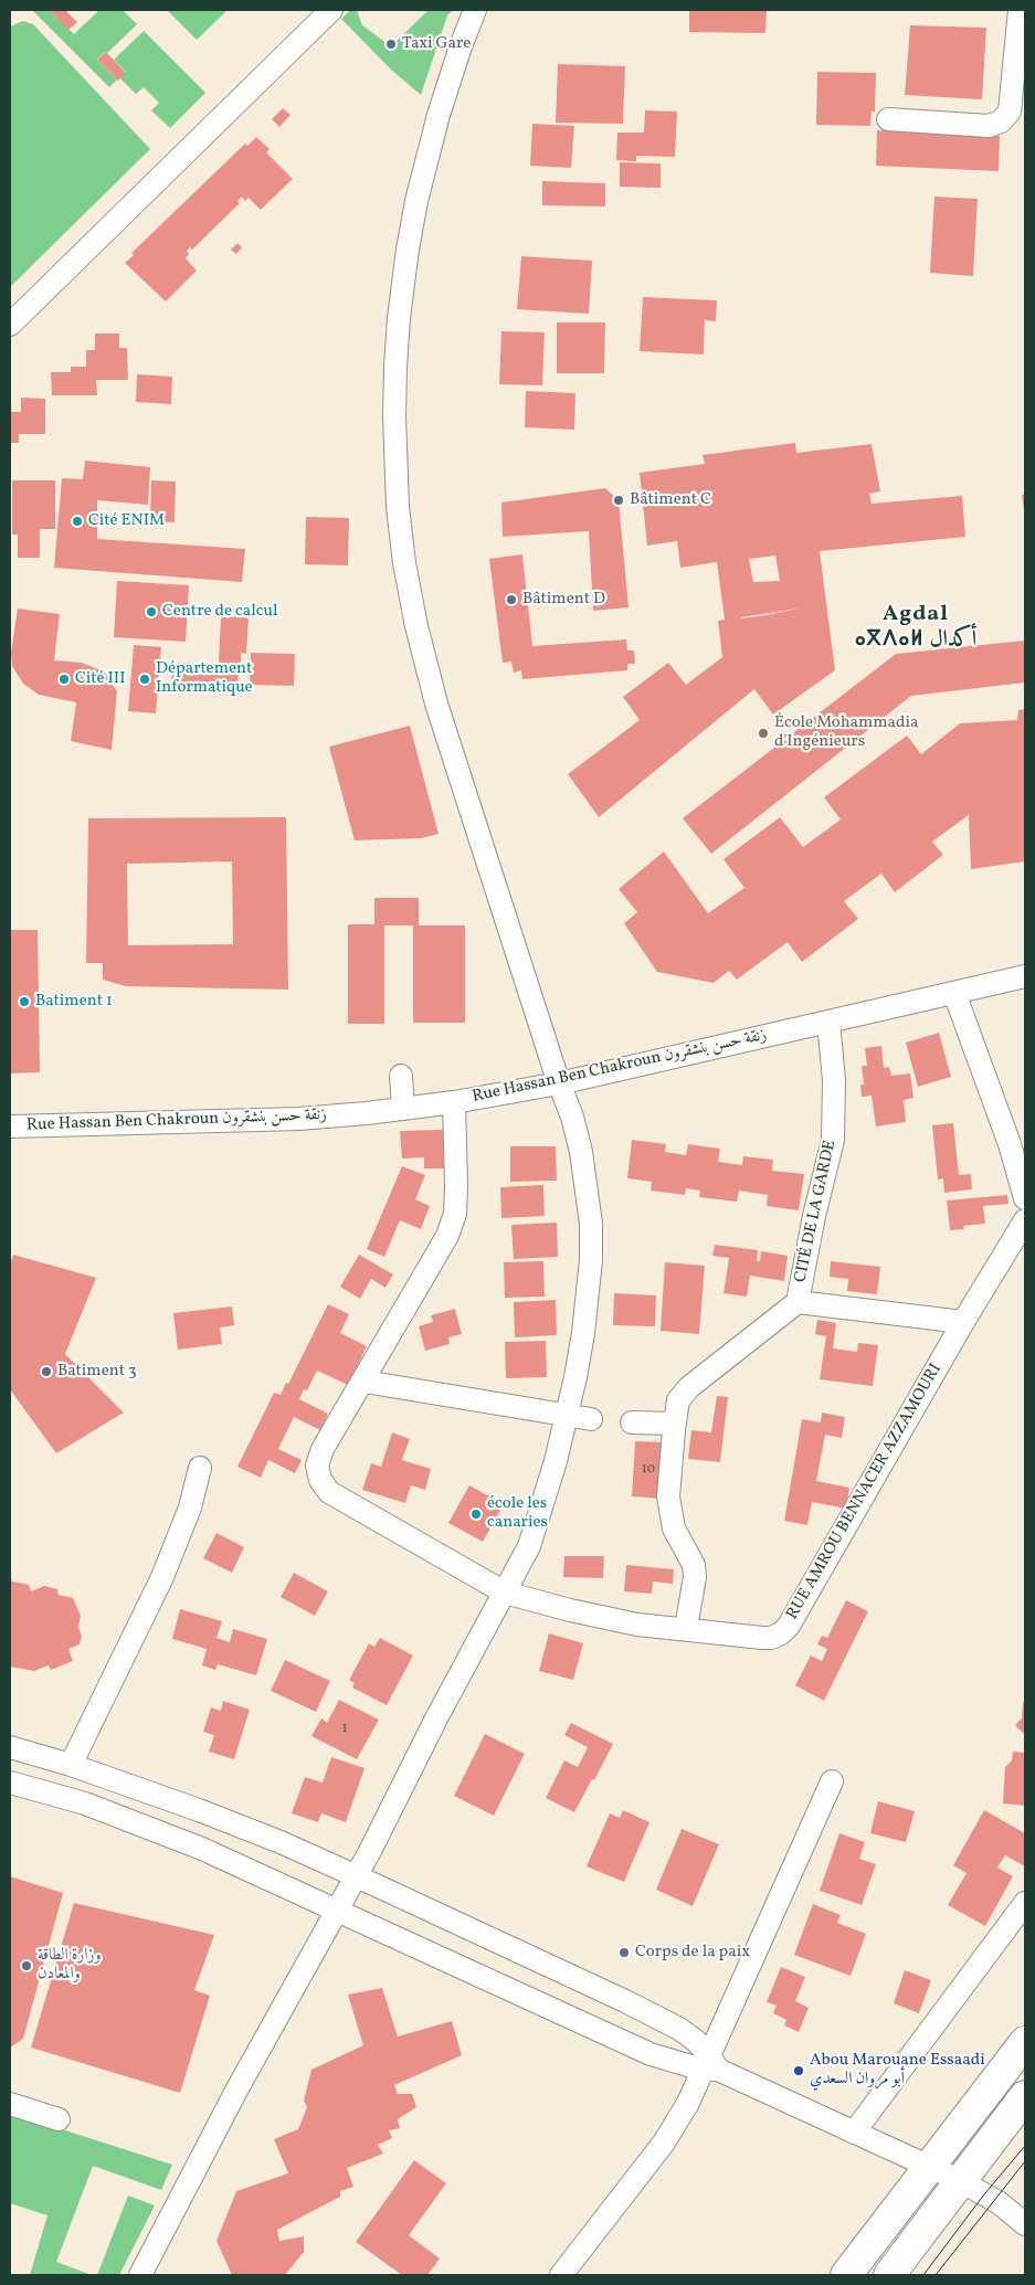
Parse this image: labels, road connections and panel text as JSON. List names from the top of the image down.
{
  "streets": {
    "street": ["Rue Hassan Ben Chakroun زنقة حسن بنشقرون", "CITÉ DE LA GARDE", "RUE AMROU BENNACER AZZAMOURI"]
  },
  "crossings": [
    ["Rue Hassan Ben Chakroun زنقة حسن بنشقرون", "CITÉ DE LA GARDE"],
    ["Rue Hassan Ben Chakroun زنقة حسن بنشقرون", "RUE AMROU BENNACER AZZAMOURI"],
    ["CITÉ DE LA GARDE", "RUE AMROU BENNACER AZZAMOURI"]
  ],
  "districts": ["Agdal ⴰⴳⴷⴰⵍ أكدال"],
  "places": [
    "Taxi Gare",
    "Bâtiment C",
    "Cité ENIM",
    "Bâtiment D",
    "Centre de calcul",
    "Cité III",
    "Département Informatique",
    "École Mohammadia d'Ingénieurs",
    "Batiment 1",
    "Batiment 3",
    "école les canaries",
    "Corps de la paix",
    "وزارة الطاقة والمعادن",
    "Abou Marouane Essaadi أبو مروان السعدي"
  ],
  "house_numbers": ["10", "1"]
}
